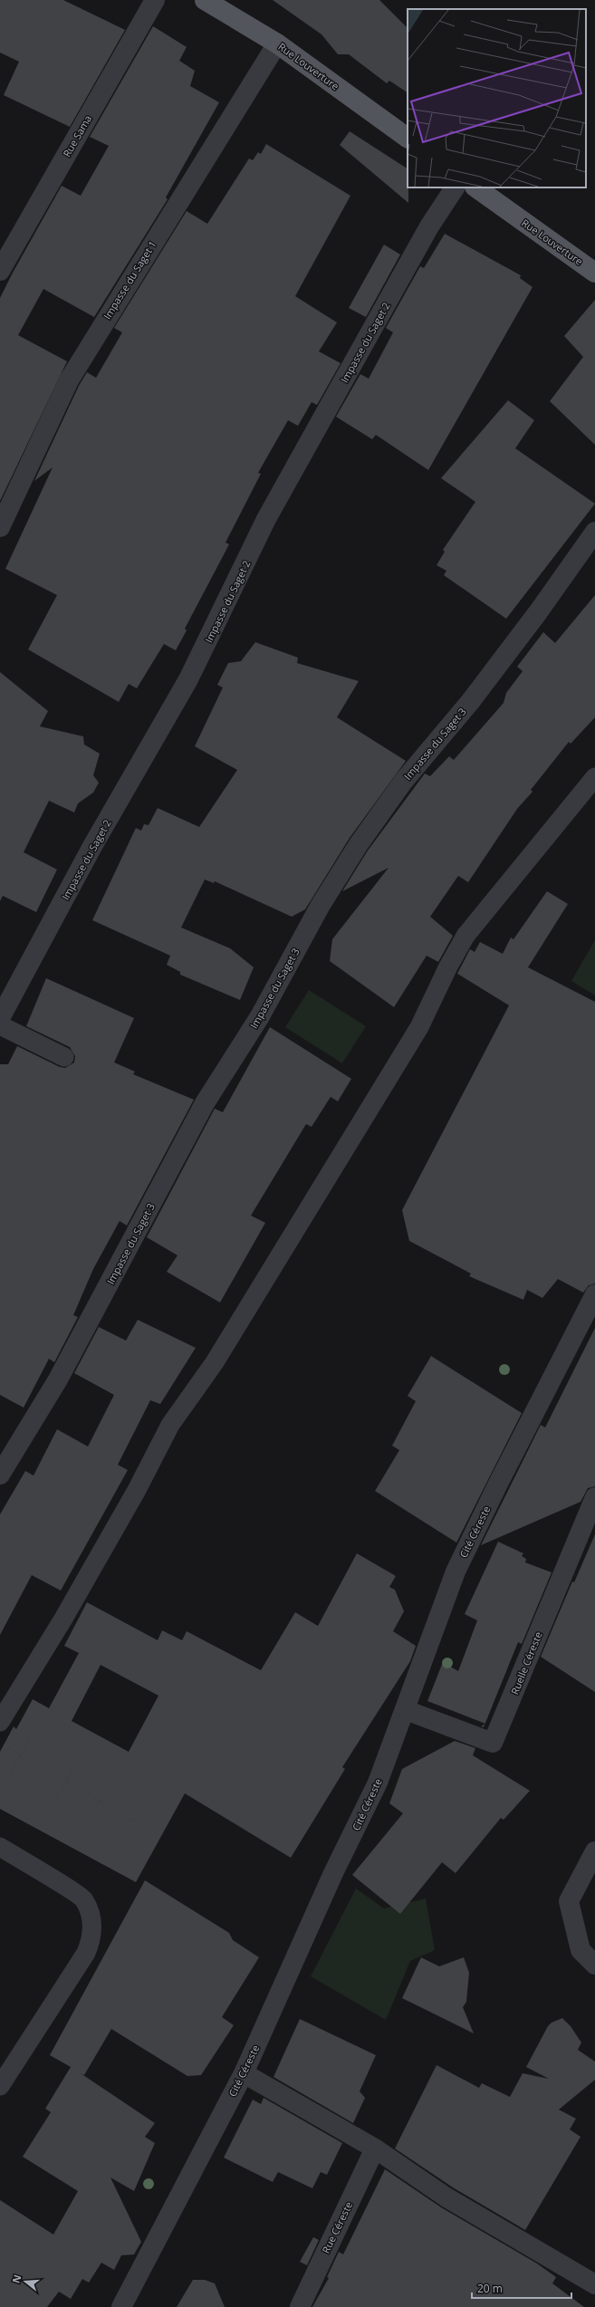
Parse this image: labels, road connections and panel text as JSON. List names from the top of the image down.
{
  "streets": {
    "main road": ["Rue Louverture"],
    "street": [
      "Rue Sama",
      "Impasse du Saget 1",
      "Impasse du Saget 2",
      "Impasse du Saget 3",
      "Cité Céreste",
      "Ruelle Céreste",
      "Rue Céreste"
    ]
  },
  "crossings": [
    ["Rue Louverture", "Impasse du Saget 1"],
    ["Cité Céreste", "Ruelle Céreste"]
  ],
  "scale_bar": "20 m",
  "north": "left"
}
